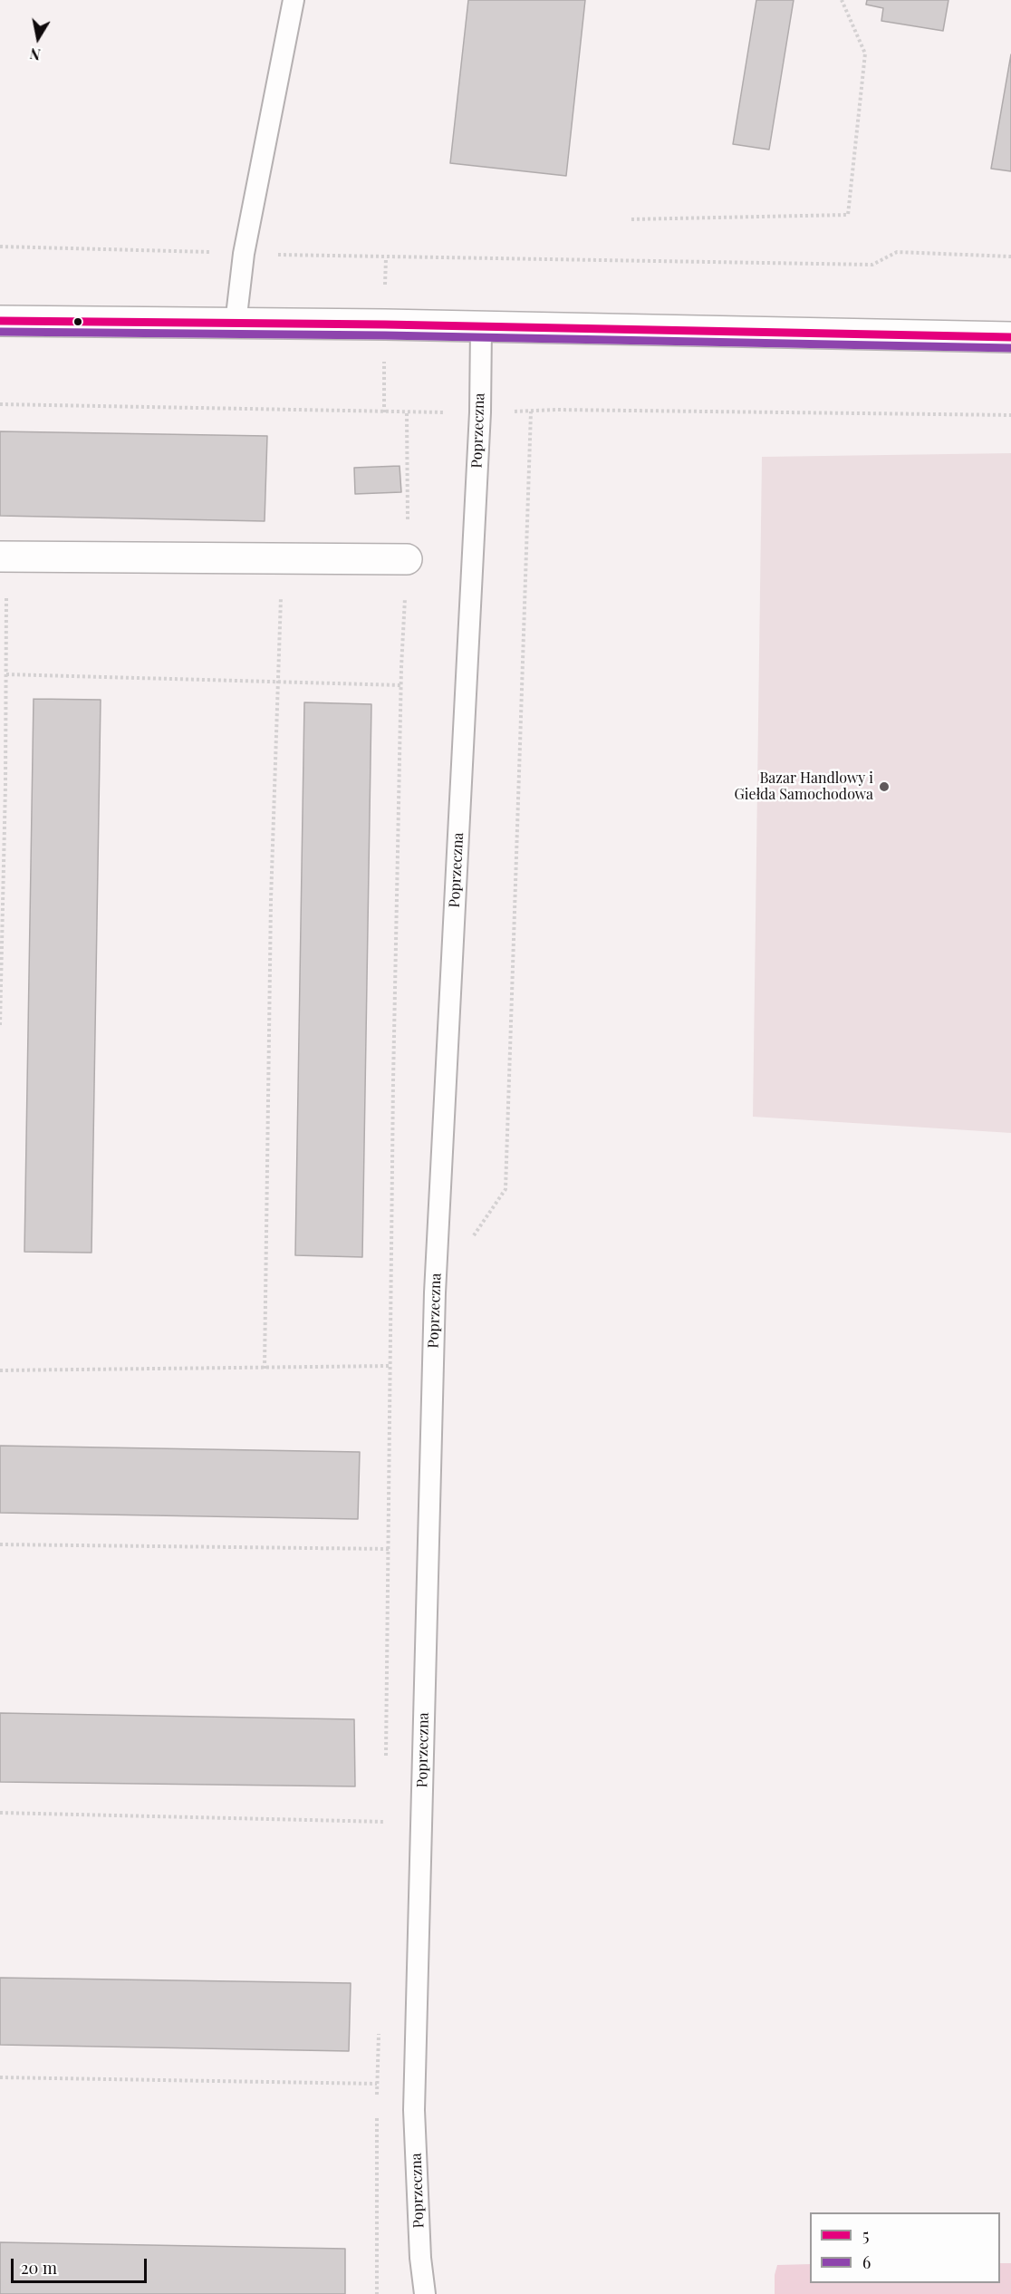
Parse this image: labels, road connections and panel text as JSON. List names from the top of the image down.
{
  "streets": {
    "lane": ["Poprzeczna"]
  },
  "places": ["Bazar Handlowy i Giełda Samochodowa"],
  "lines": ["transit line 5", "transit line 6"],
  "legend": ["5", "6"],
  "scale_bar": "20 m",
  "north": "bottom"
}
